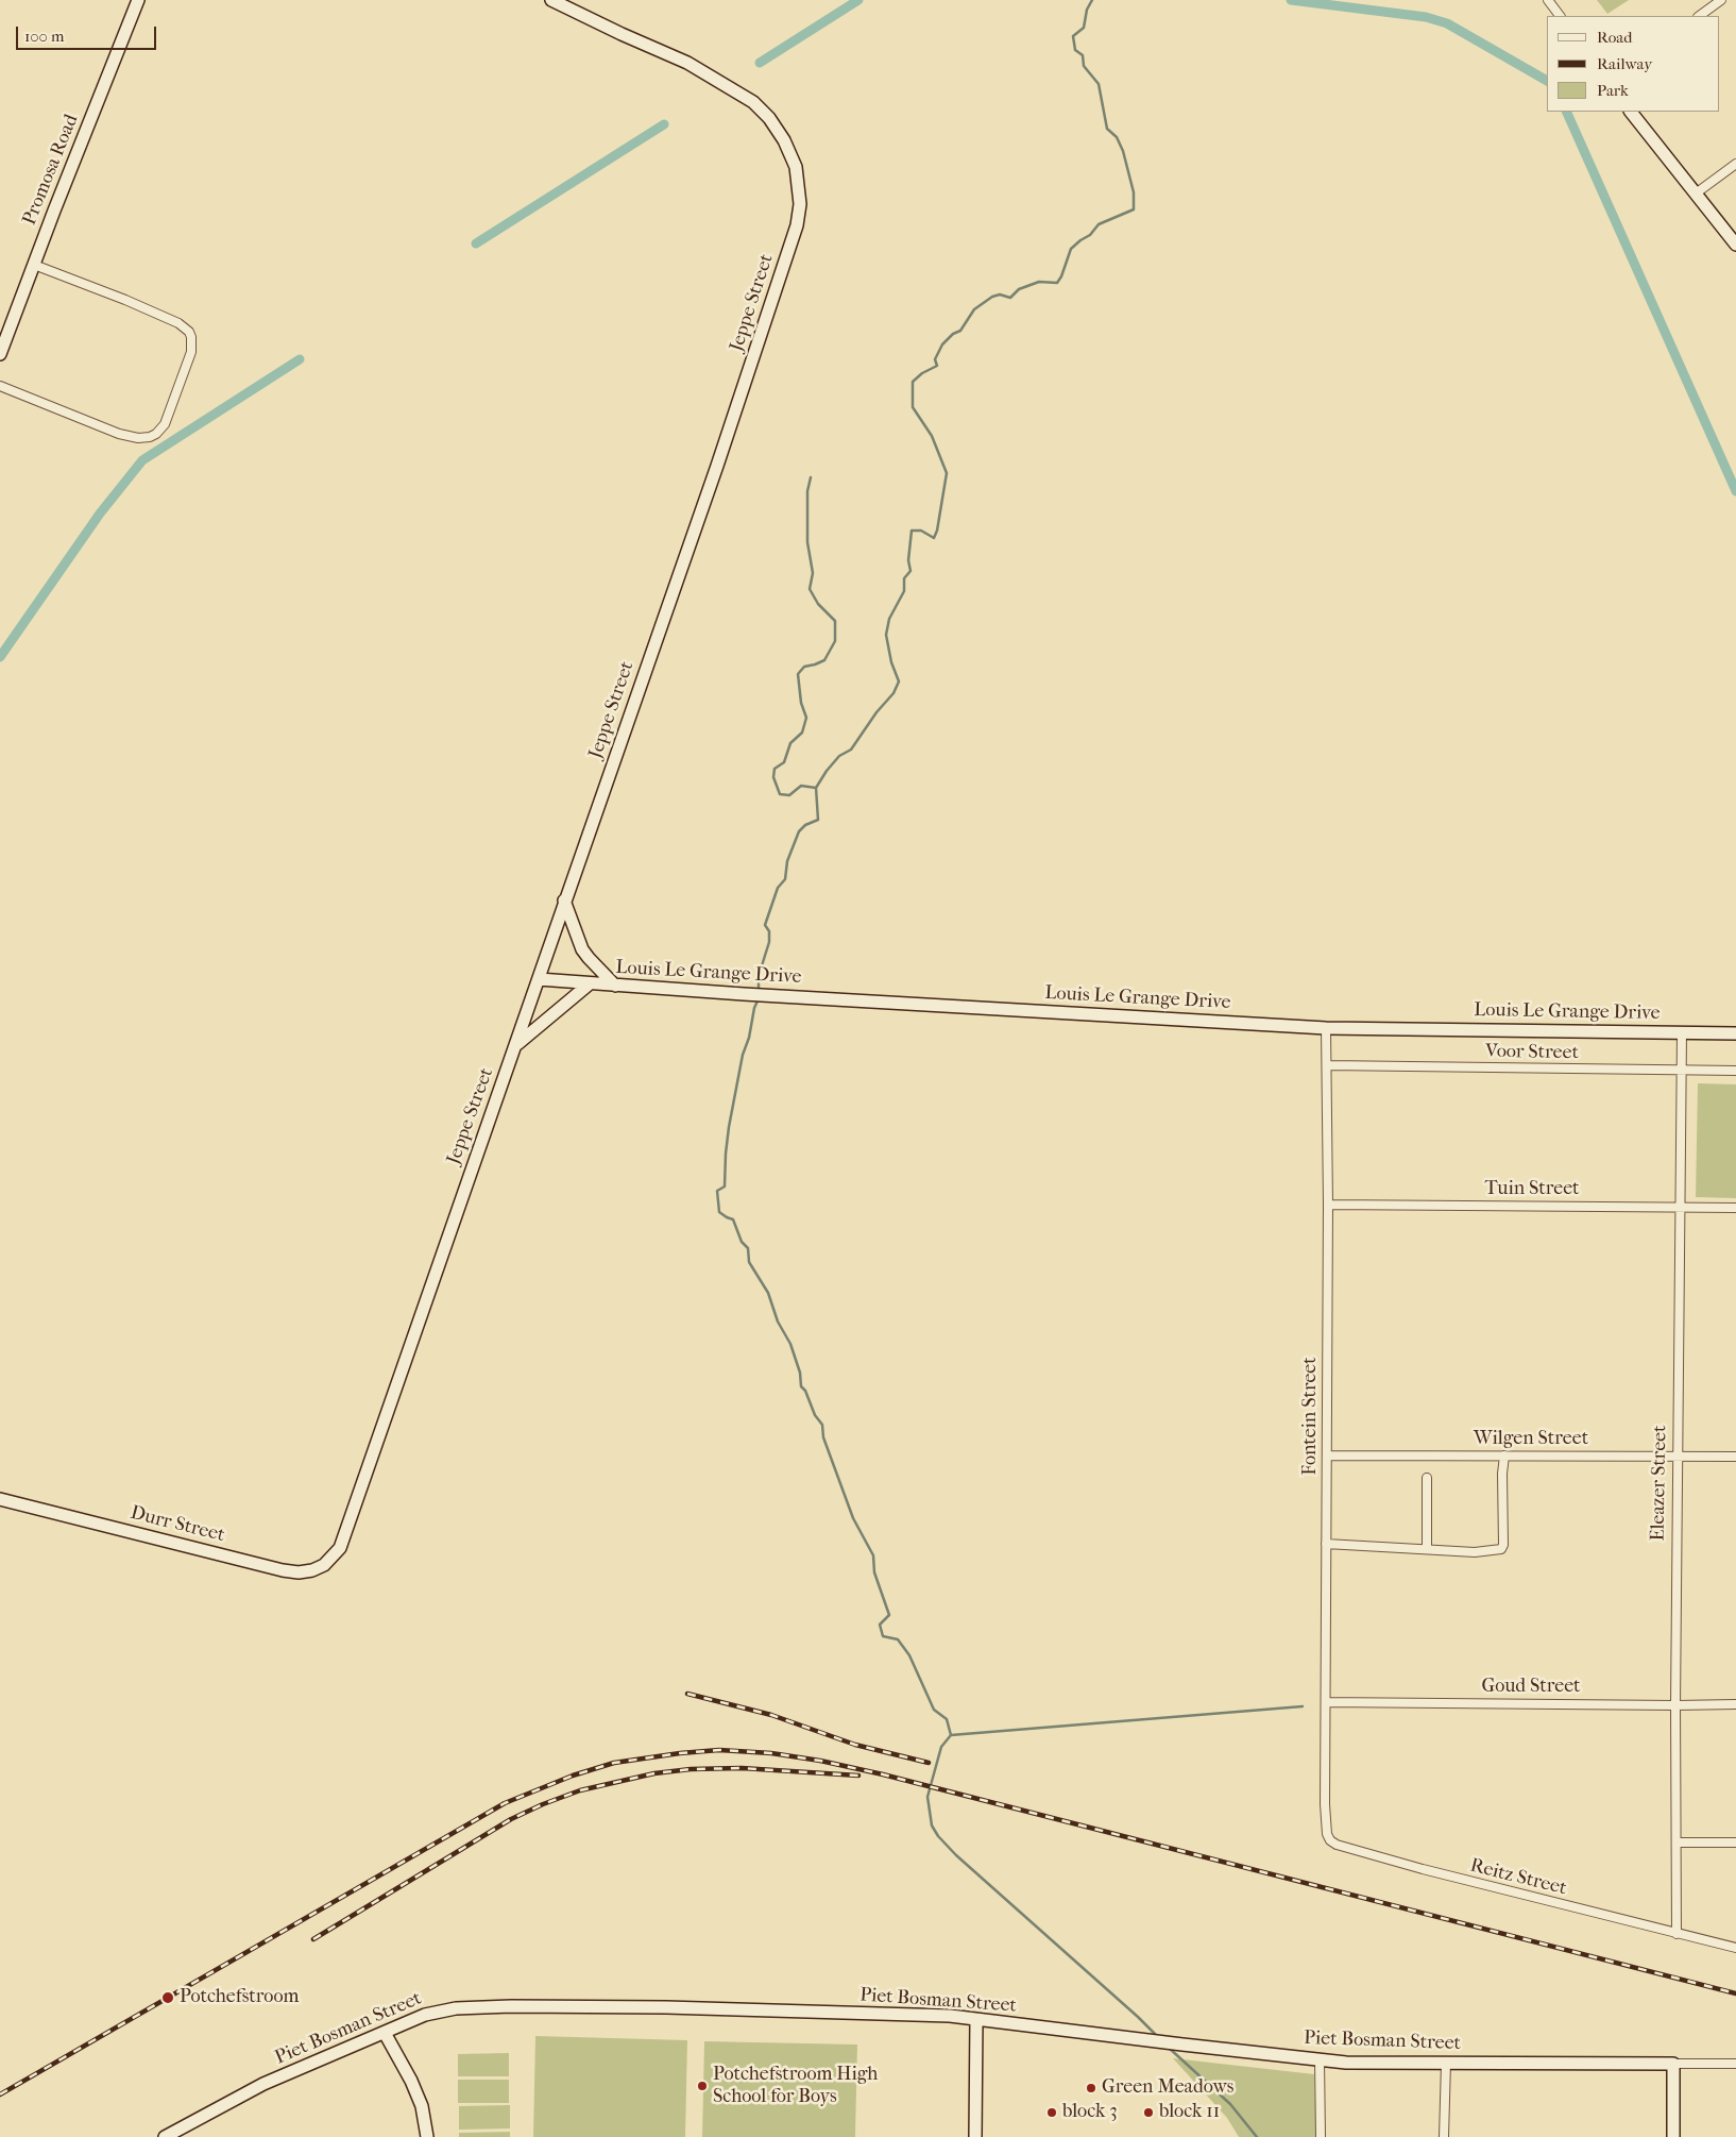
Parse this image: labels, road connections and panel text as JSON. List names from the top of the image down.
{
  "streets": {
    "street": [
      "Promosa Road",
      "Jeppe Street",
      "Louis Le Grange Drive",
      "Voor Street",
      "Tuin Street",
      "Fontein Street",
      "Wilgen Street",
      "Eleazer Street",
      "Durr Street",
      "Goud Street",
      "Reitz Street",
      "Piet Bosman Street"
    ]
  },
  "crossings": [
    ["Jeppe Street", "Louis Le Grange Drive"],
    ["Jeppe Street", "Durr Street"],
    ["Louis Le Grange Drive", "Fontein Street"],
    ["Louis Le Grange Drive", "Eleazer Street"],
    ["Voor Street", "Fontein Street"],
    ["Voor Street", "Eleazer Street"],
    ["Tuin Street", "Fontein Street"],
    ["Tuin Street", "Eleazer Street"],
    ["Fontein Street", "Wilgen Street"],
    ["Fontein Street", "Goud Street"],
    ["Fontein Street", "Reitz Street"],
    ["Wilgen Street", "Eleazer Street"],
    ["Eleazer Street", "Goud Street"],
    ["Eleazer Street", "Reitz Street"]
  ],
  "places": [
    "Potchefstroom",
    "Potchefstroom High School for Boys",
    "Green Meadows",
    "block 3",
    "block 11"
  ],
  "legend": ["Road", "Railway", "Park"],
  "scale_bar": "100 m"
}
